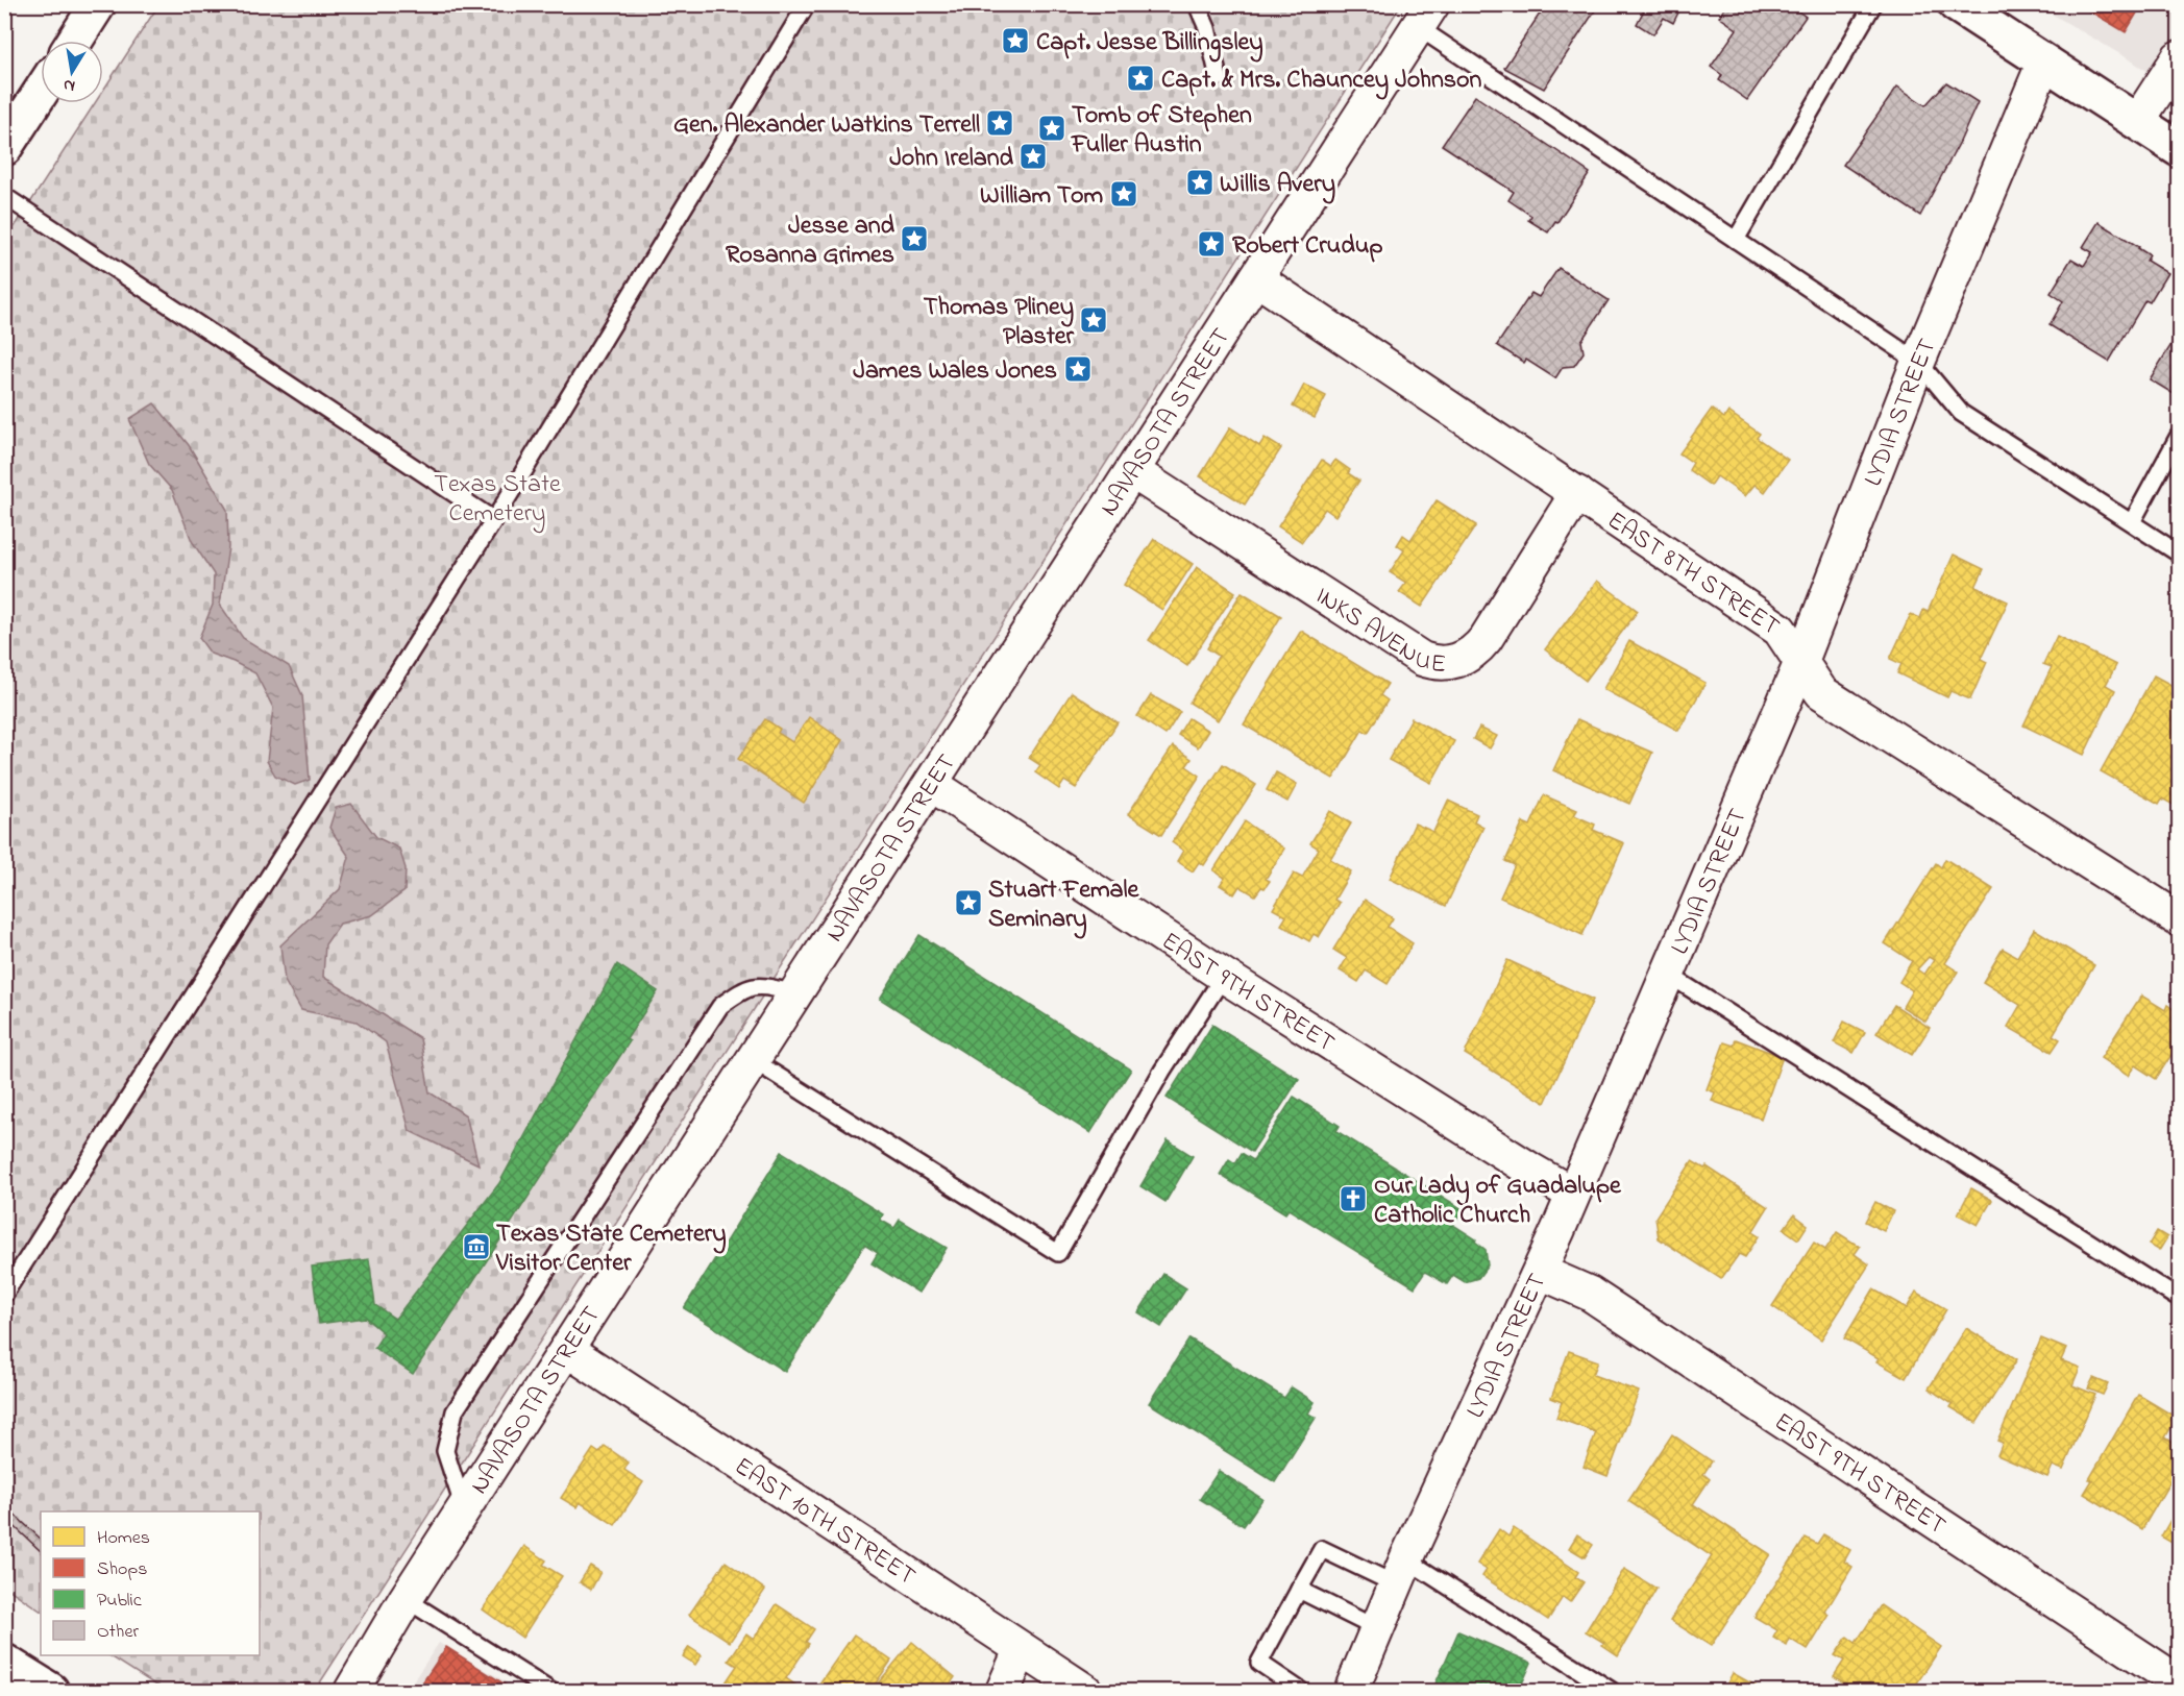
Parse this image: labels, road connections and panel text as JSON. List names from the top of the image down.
{
  "streets": {
    "street": [
      "LYDIA STREET",
      "NAVASOTA STREET",
      "EAST 8TH STREET",
      "INKS AVENUE",
      "EAST 9TH STREET",
      "EAST 10TH STREET"
    ]
  },
  "crossings": [
    ["LYDIA STREET", "EAST 8TH STREET"],
    ["LYDIA STREET", "EAST 9TH STREET"],
    ["NAVASOTA STREET", "EAST 8TH STREET"],
    ["NAVASOTA STREET", "INKS AVENUE"],
    ["NAVASOTA STREET", "EAST 9TH STREET"],
    ["NAVASOTA STREET", "EAST 10TH STREET"],
    ["EAST 8TH STREET", "INKS AVENUE"]
  ],
  "parks": ["Texas State Cemetery"],
  "places": {
    "place": [
      "Capt. Jesse Billingsley",
      "Capt. & Mrs. Chauncey Johnson",
      "Gen. Alexander Watkins Terrell",
      "Tomb of Stephen Fuller Austin",
      "John Ireland",
      "Willis Avery",
      "William Tom",
      "Jesse and Rosanna Grimes",
      "Robert Crudup",
      "Thomas Pliney Plaster",
      "James Wales Jones",
      "Stuart Female Seminary"
    ],
    "church": ["Our Lady of Guadalupe Catholic Church"],
    "museum": ["Texas State Cemetery Visitor Center"]
  },
  "legend": [
    "Homes",
    "Shops",
    "Public",
    "Other"
  ],
  "north": "bottom"
}
